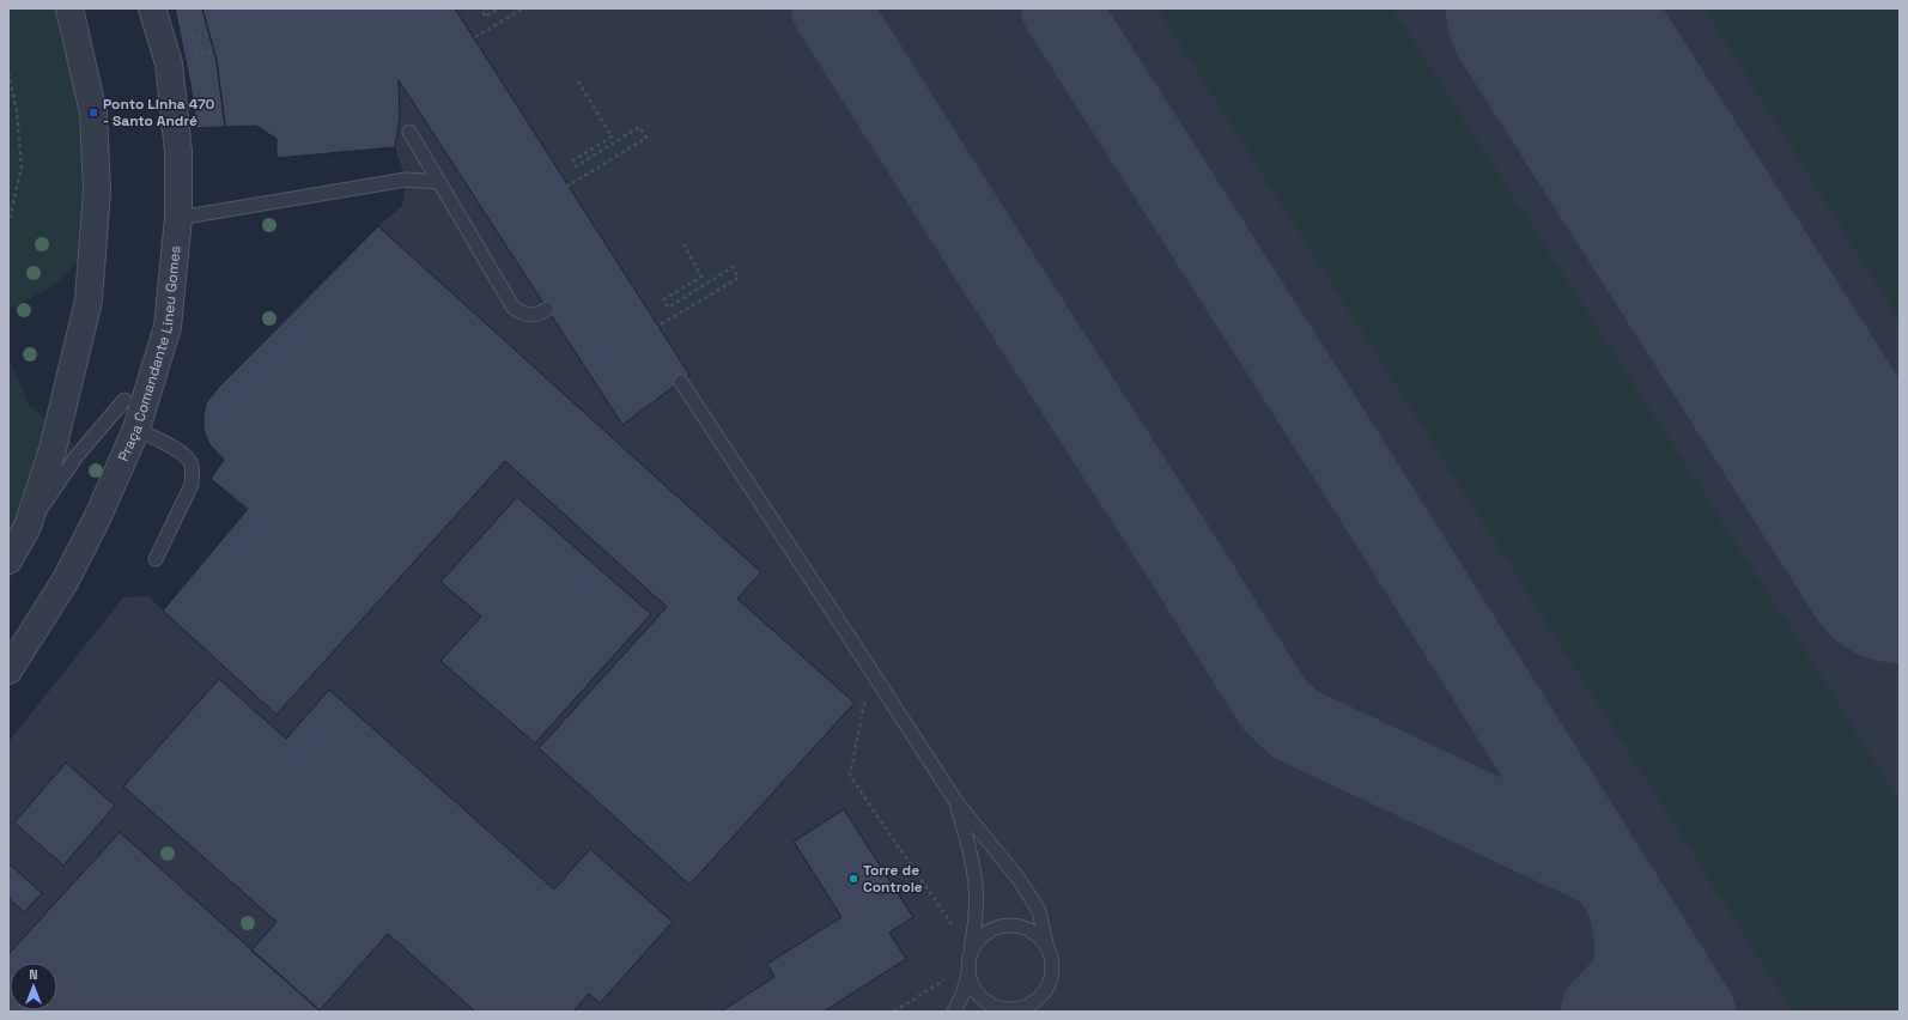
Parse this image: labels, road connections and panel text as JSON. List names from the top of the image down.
{
  "streets": {
    "street": ["Praça Comandante Lineu Gomes"]
  },
  "places": {
    "transit": ["Ponto Linha 470 - Santo André"],
    "other": ["Torre de Controle"]
  },
  "north": "top"
}
